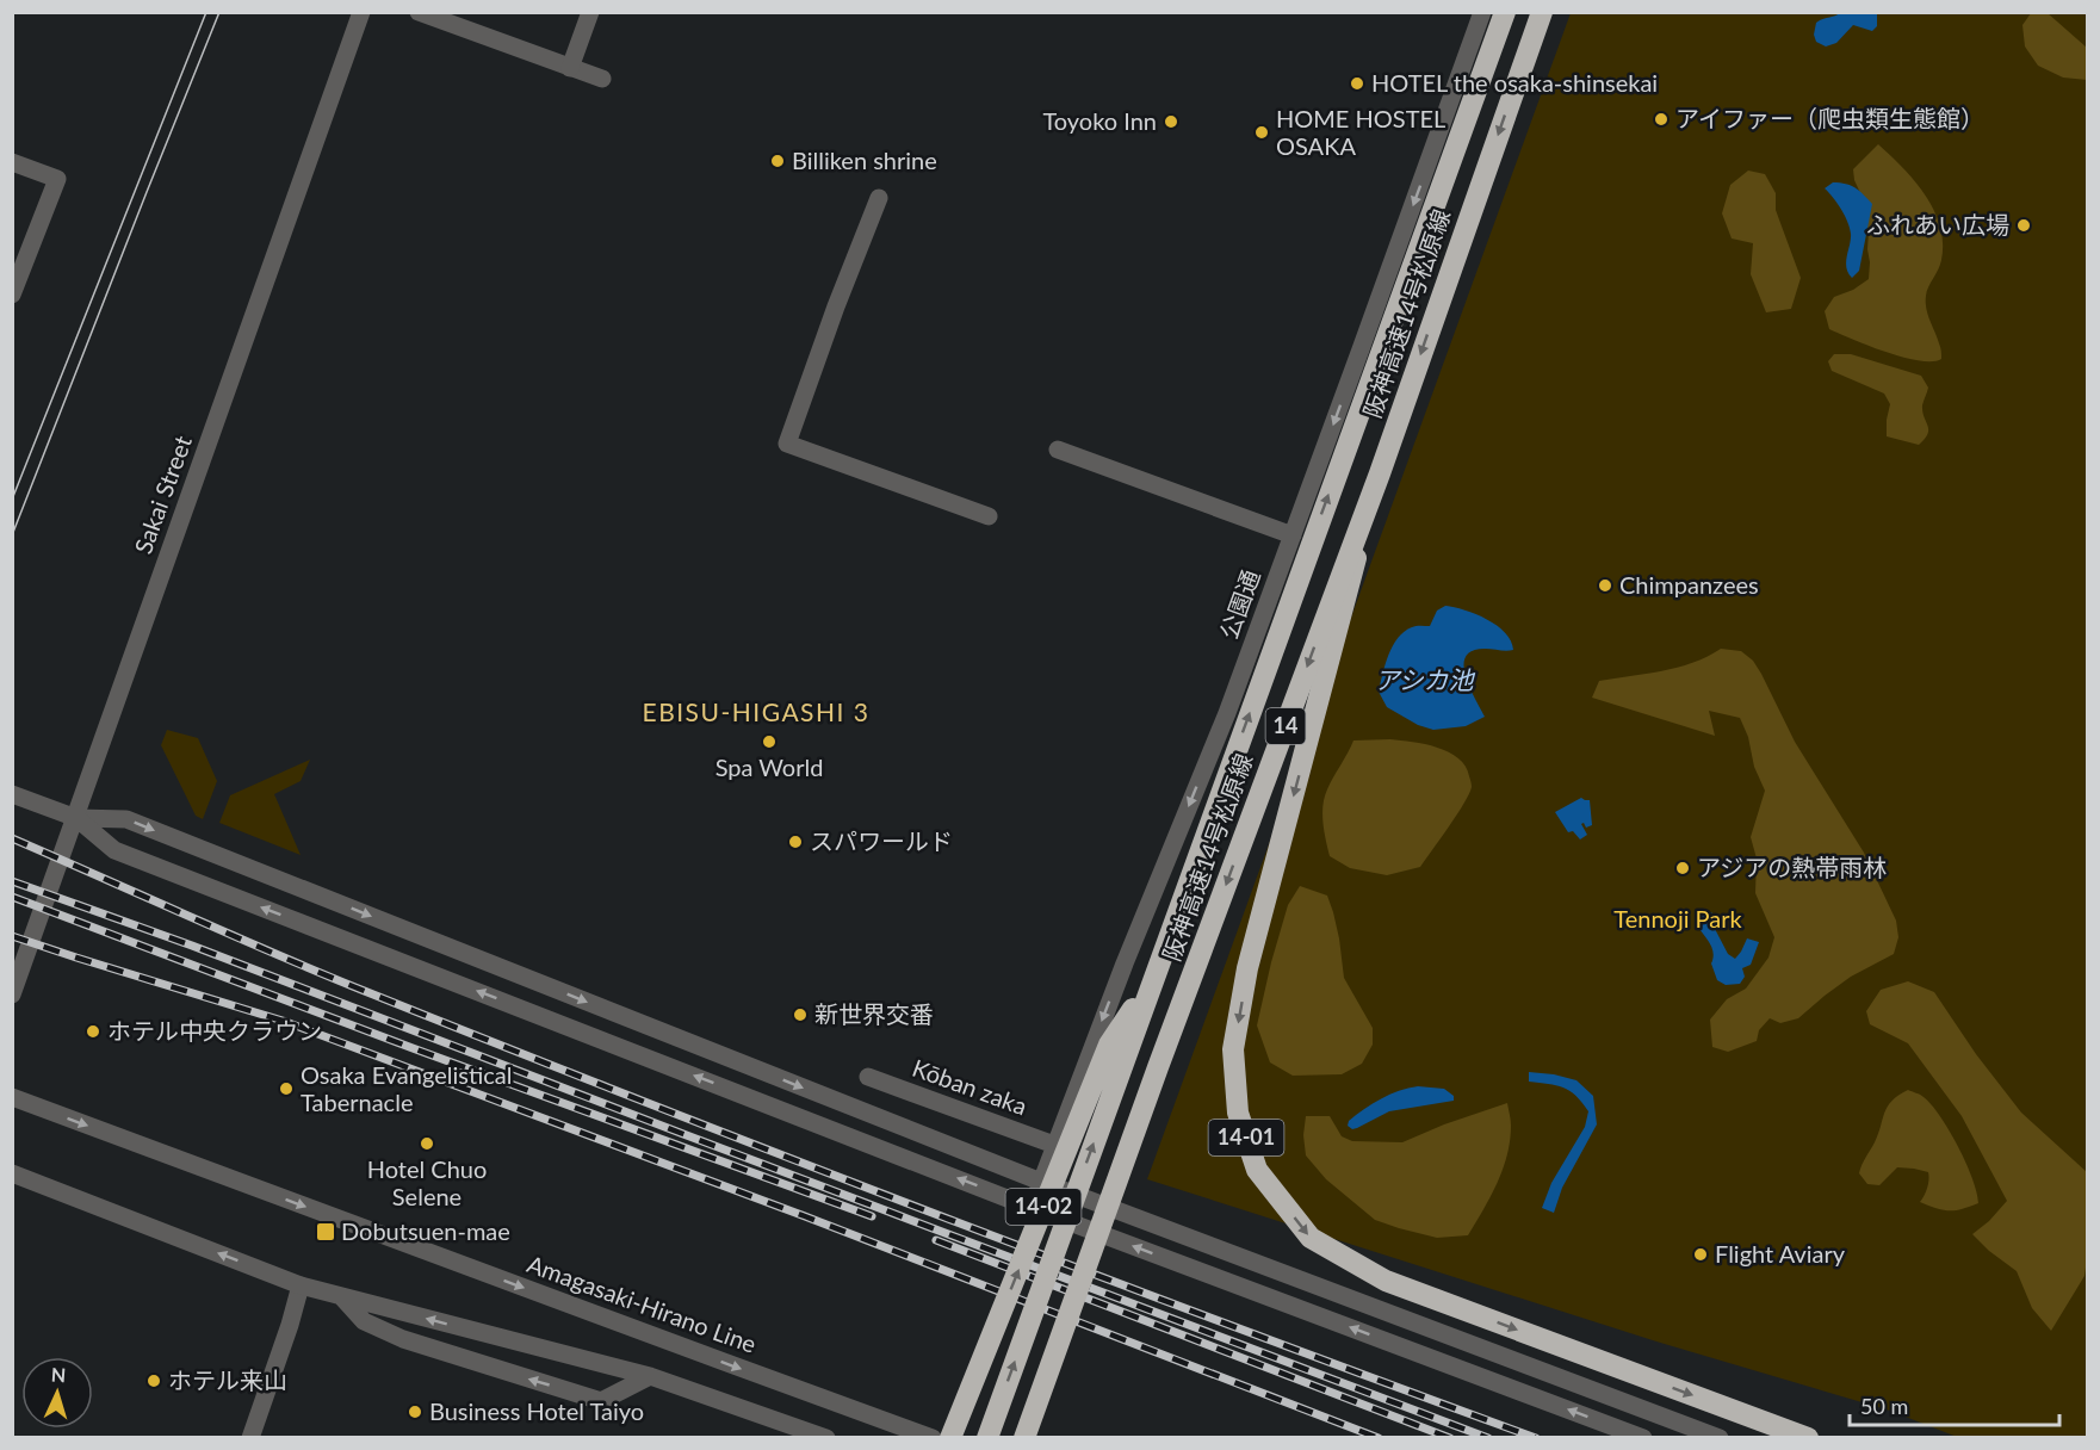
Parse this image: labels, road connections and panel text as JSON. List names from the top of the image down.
{
  "streets": {
    "highway": [
      "阪神高速14号松原線",
      "14",
      "14-01",
      "14-02"
    ],
    "street": [
      "Sakai Street",
      "公園通",
      "Kōban zaka",
      "Amagasaki-Hirano Line"
    ]
  },
  "crossings": [
    ["阪神高速14号松原線", "14-01"],
    ["阪神高速14号松原線", "14-02"],
    ["公園通", "Kōban zaka"]
  ],
  "one_way": ["公園通"],
  "districts": ["EBISU-HIGASHI 3"],
  "water": ["アシカ池"],
  "parks": ["Tennoji Park"],
  "places": {
    "other": [
      "HOTEL the osaka-shinsekai",
      "アイファー（爬虫類生態館）",
      "Toyoko Inn",
      "HOME HOSTEL OSAKA",
      "Billiken shrine",
      "ふれあい広場",
      "Chimpanzees",
      "Spa World",
      "スパワールド",
      "アジアの熱帯雨林",
      "新世界交番",
      "ホテル中央クラウン",
      "Osaka Evangelistical Tabernacle",
      "Hotel Chuo Selene",
      "Flight Aviary",
      "ホテル来山",
      "Business Hotel Taiyo"
    ],
    "transit": ["Dobutsuen-mae"]
  },
  "scale_bar": "50 m",
  "north": "top"
}
